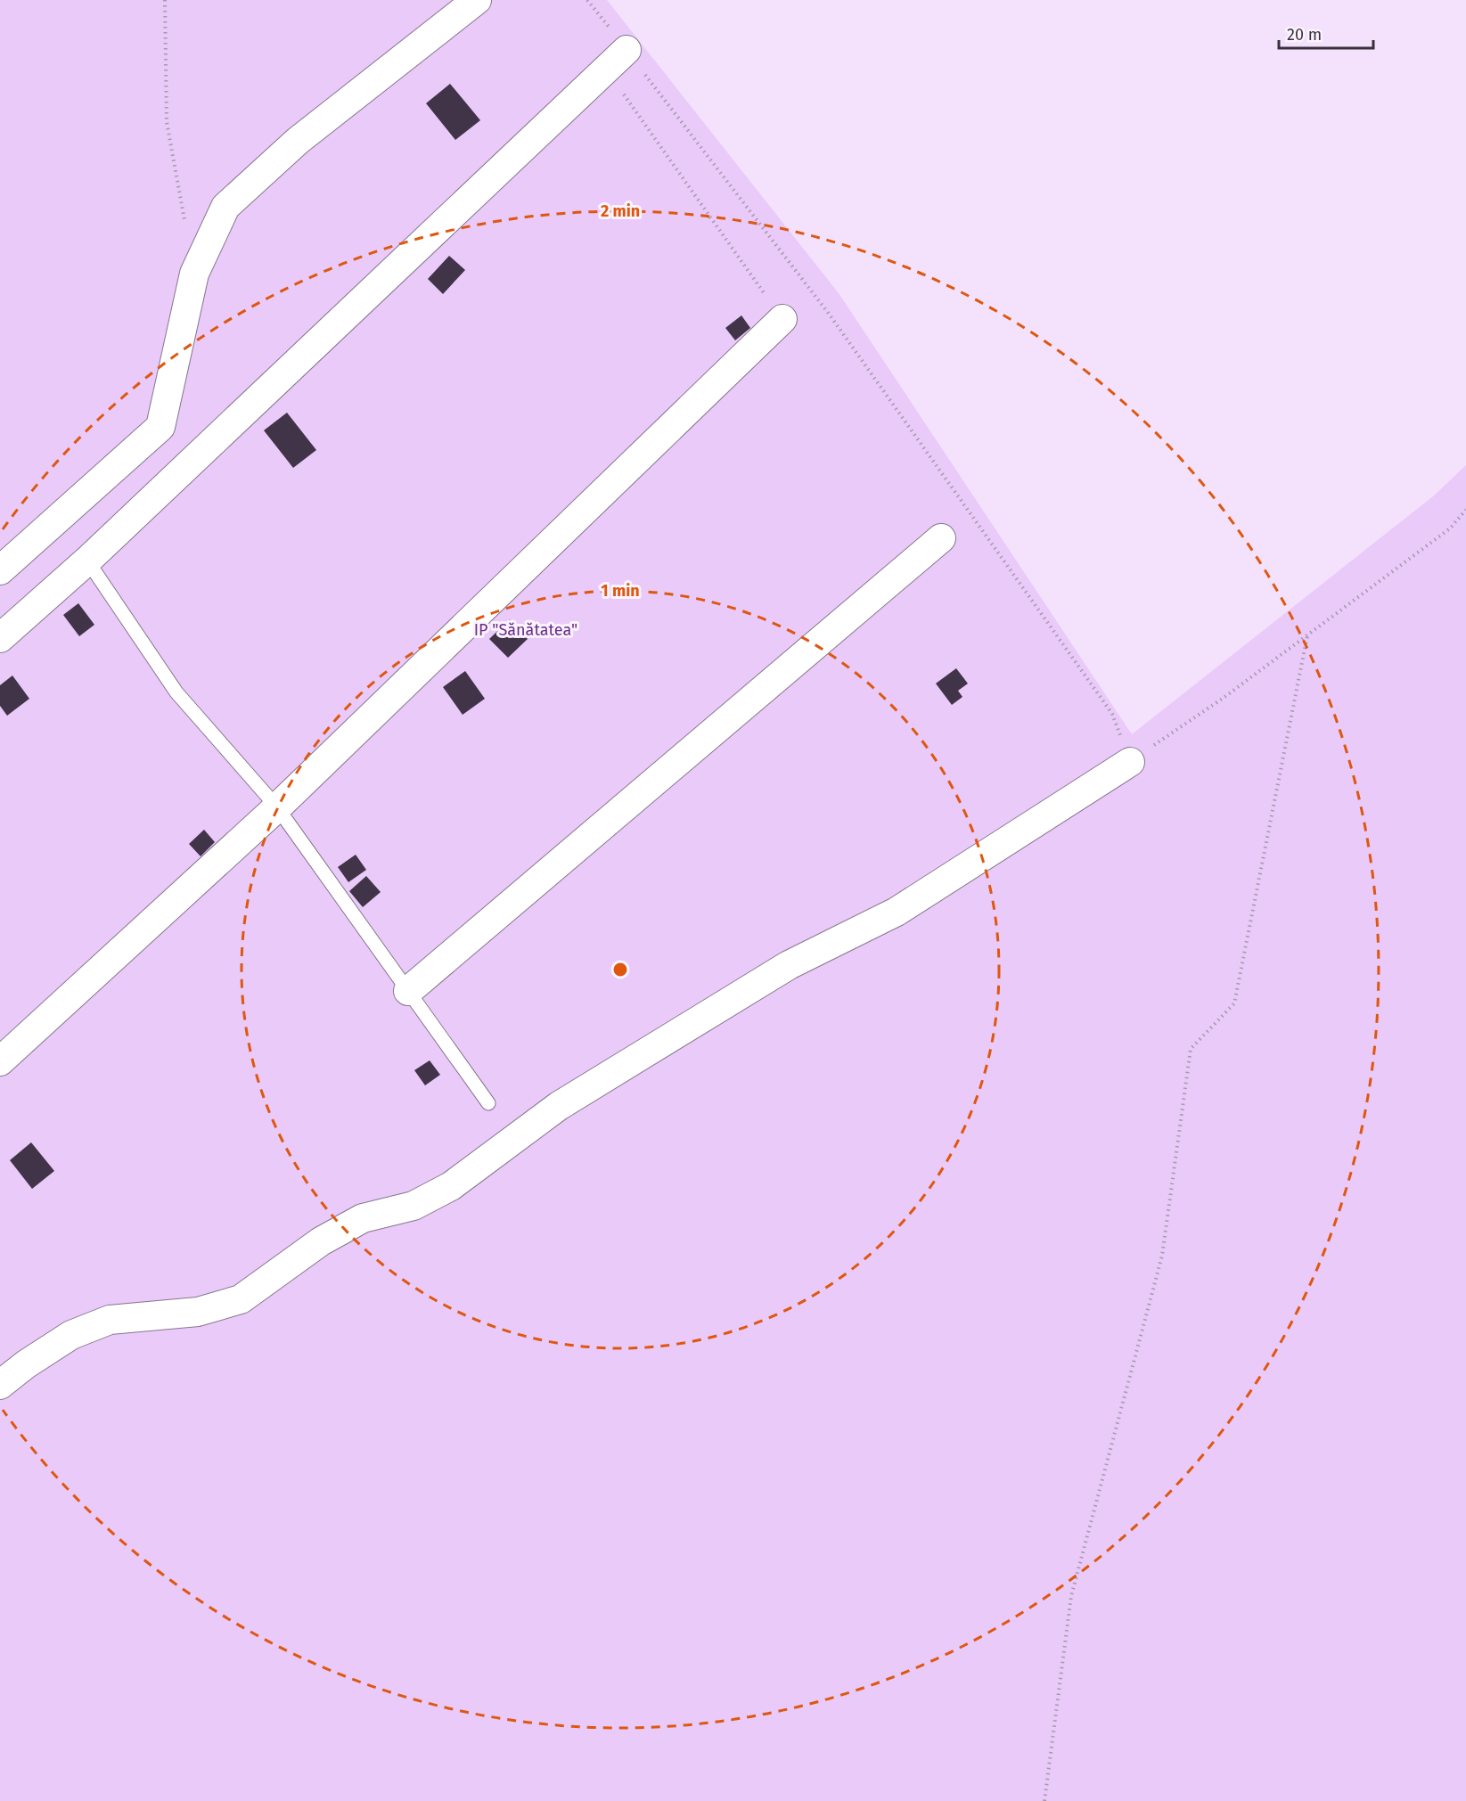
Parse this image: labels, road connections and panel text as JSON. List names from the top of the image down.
{
  "parks": ["IP \"Sănătatea\""],
  "scale_bar": "20 m",
  "rings": ["2 min", "1 min"]
}
